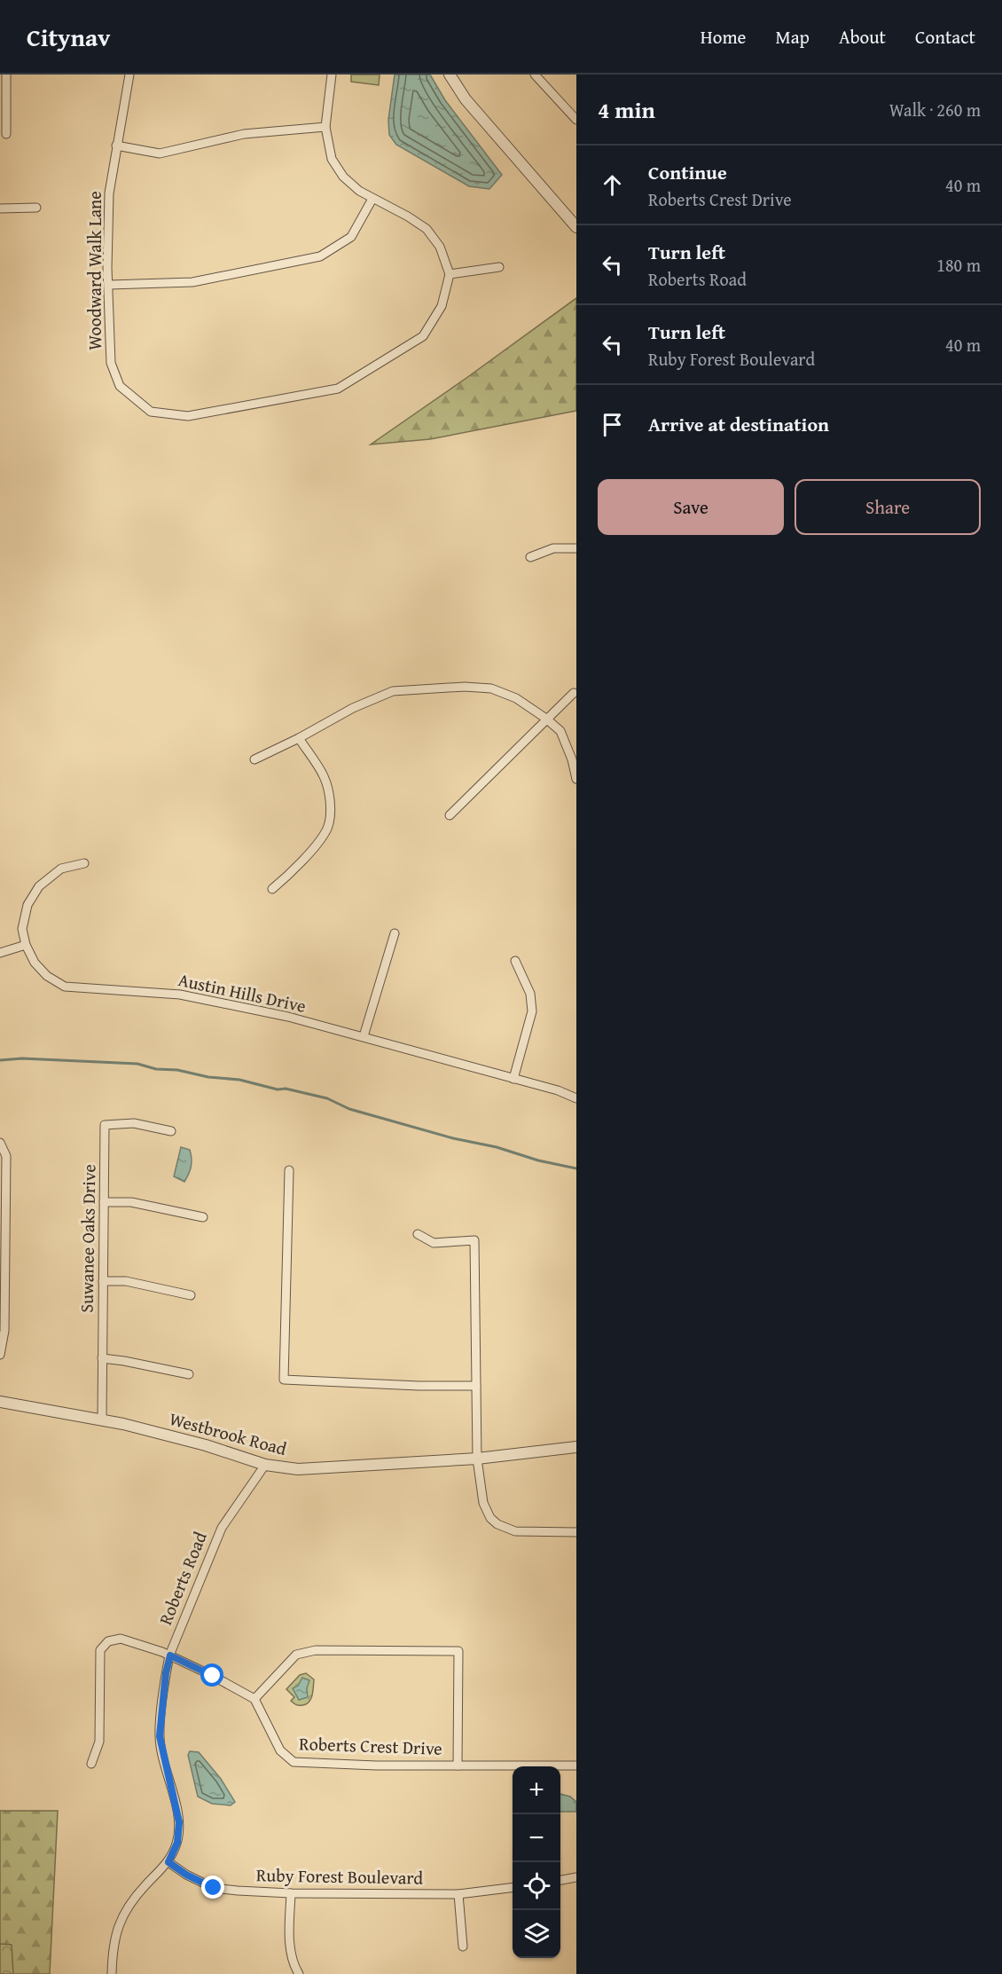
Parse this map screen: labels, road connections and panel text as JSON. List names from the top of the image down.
{
  "streets": {
    "street": [
      "Woodward Walk Lane",
      "Austin Hills Drive",
      "Suwanee Oaks Drive",
      "Westbrook Road",
      "Roberts Road",
      "Roberts Crest Drive",
      "Ruby Forest Boulevard"
    ]
  },
  "crossings": [
    ["Suwanee Oaks Drive", "Westbrook Road"],
    ["Westbrook Road", "Roberts Road"],
    ["Roberts Road", "Ruby Forest Boulevard"]
  ],
  "page": {
    "header": "Citynav",
    "nav": [
      "Home",
      "Map",
      "About",
      "Contact"
    ],
    "heading": ["4 min", "Walk · 260 m"],
    "list": [
      ["Continue", "Roberts Crest Drive", "40 m"],
      ["Turn left", "Roberts Road", "180 m"],
      ["Turn left", "Ruby Forest Boulevard", "40 m"],
      "Arrive at destination"
    ],
    "buttons": ["Save", "Share"],
    "map_buttons": ["+", "−"]
  }
}
